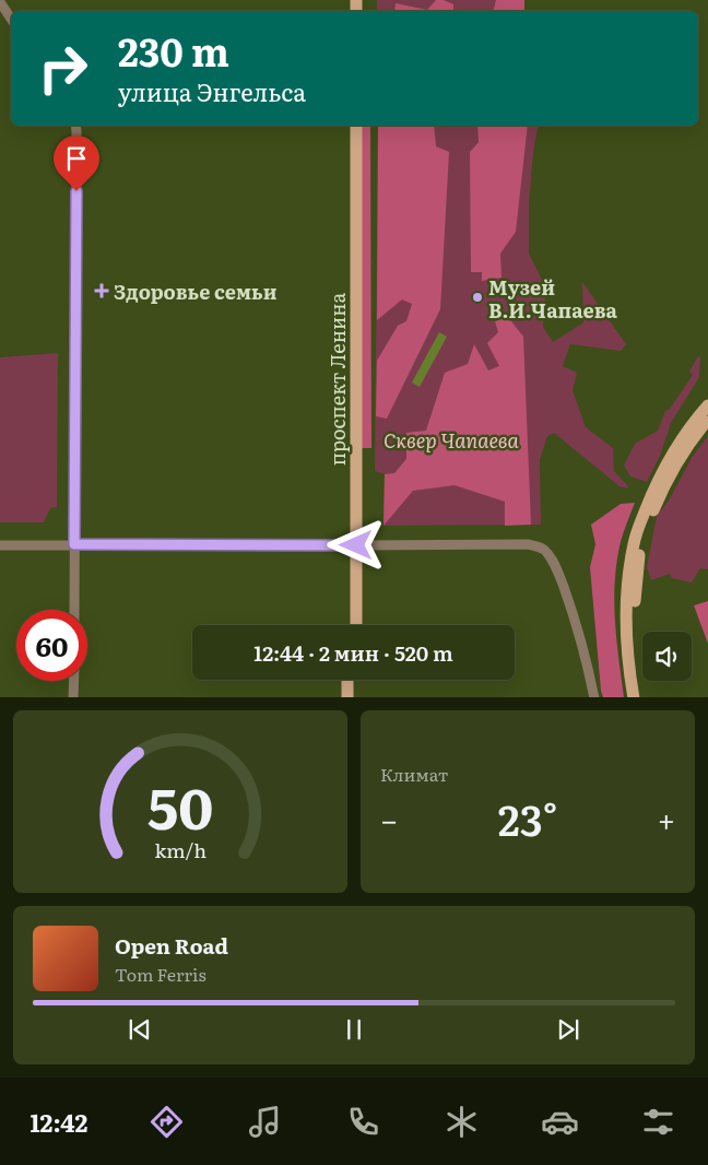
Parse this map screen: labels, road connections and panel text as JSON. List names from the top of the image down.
{
  "streets": {
    "main road": ["проспект Ленина"]
  },
  "parks": ["Сквер Чапаева"],
  "places": {
    "health": ["Здоровье семьи"],
    "other": ["Музей В.И.Чапаева"]
  },
  "page": {
    "turn": ["230 m", "улица Энгельса"],
    "limit": "60",
    "trip": "12:44 · 2 мин · 520 m",
    "tile": "Климат",
    "heat": ["−", "23°", "+"],
    "song": ["Open Road", "Tom Ferris"],
    "tabs": "12:42",
    "gauge": ["50", "km/h"]
  }
}
